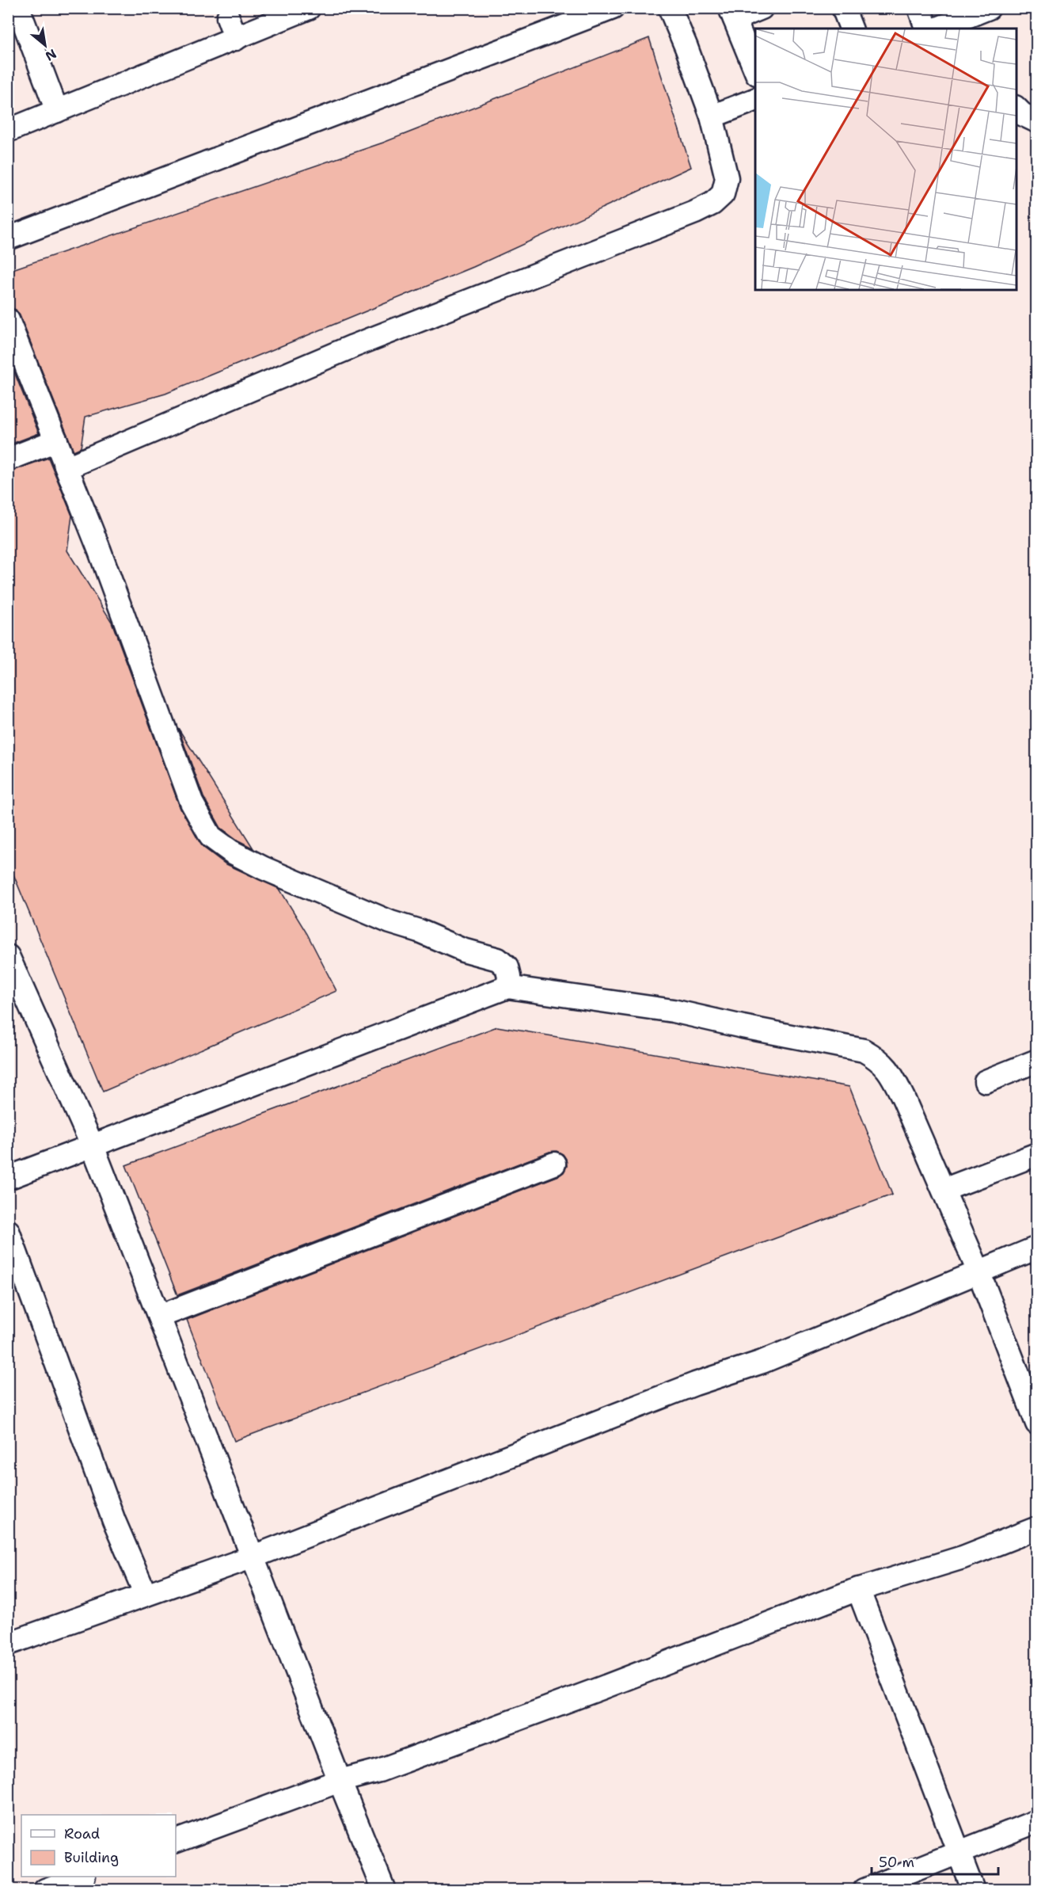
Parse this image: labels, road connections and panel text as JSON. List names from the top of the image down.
{
  "legend": ["Road", "Building"],
  "scale_bar": "50 m",
  "north": "bottom right"
}
